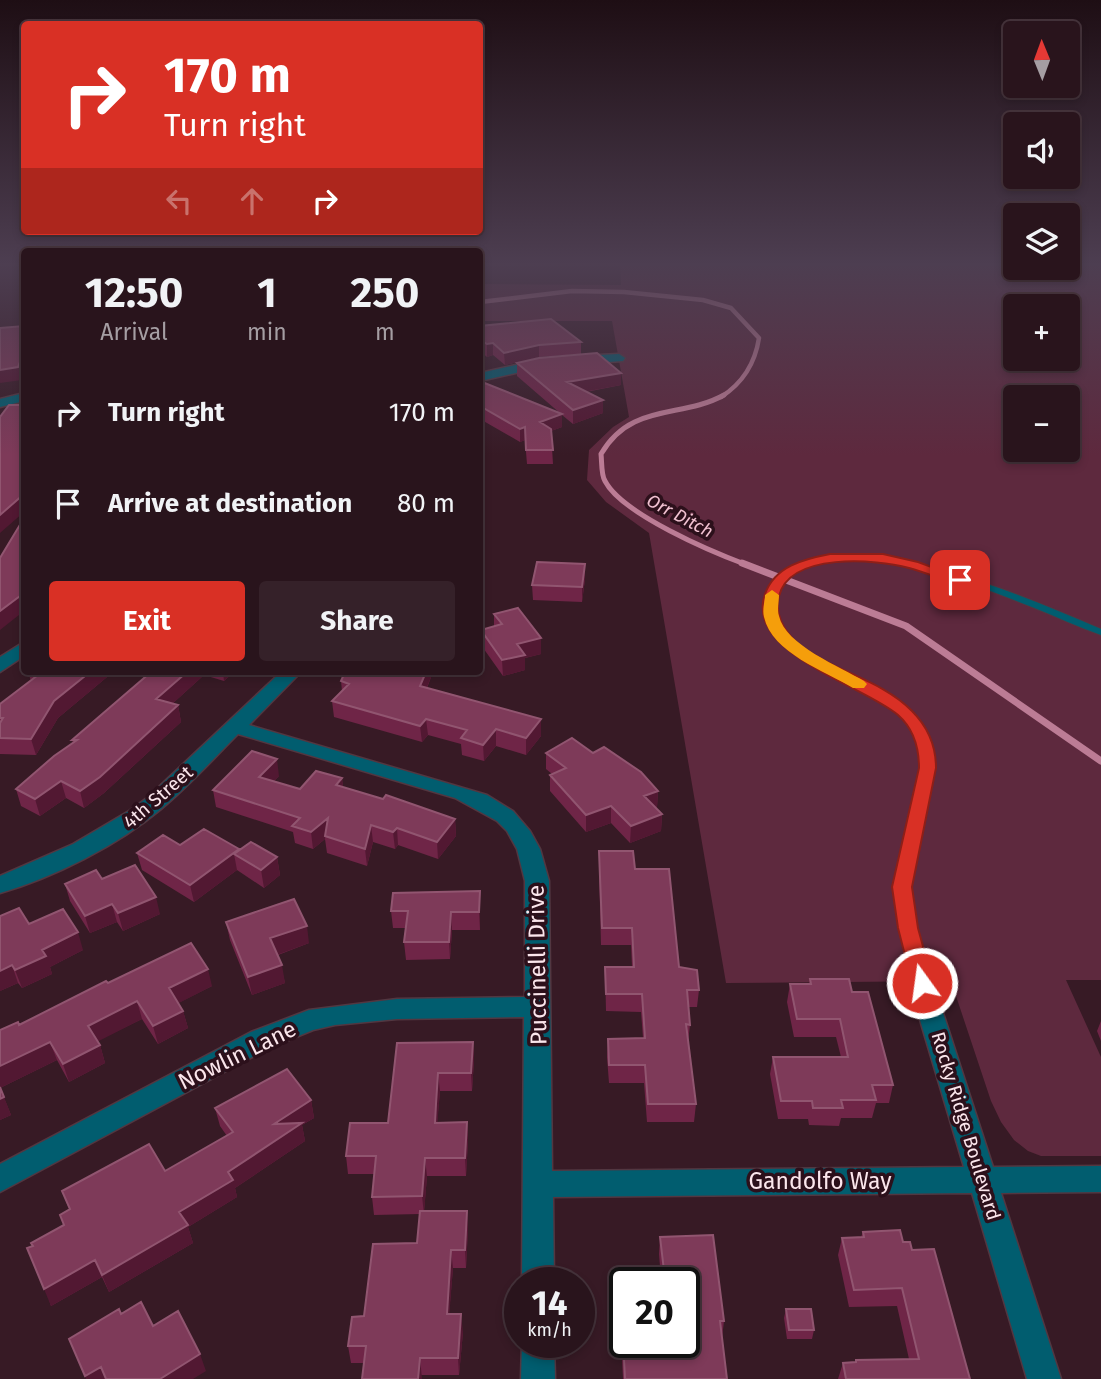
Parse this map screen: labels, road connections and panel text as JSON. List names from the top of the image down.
{
  "streets": {
    "street": [
      "4th Street",
      "Puccinelli Drive",
      "Nowlin Lane",
      "Rocky Ridge Boulevard",
      "Gandolfo Way"
    ]
  },
  "crossings": [
    ["4th Street", "Puccinelli Drive"],
    ["Puccinelli Drive", "Nowlin Lane"],
    ["Puccinelli Drive", "Gandolfo Way"],
    ["Rocky Ridge Boulevard", "Gandolfo Way"]
  ],
  "water": ["Orr Ditch"],
  "north": "top",
  "page": {
    "map_buttons": ["+", "−"],
    "turn": ["170 m", "Turn right"],
    "eta": [
      "12:50",
      "Arrival",
      "1",
      "min",
      "250",
      "m"
    ],
    "list": [
      {
        "name": "Turn right",
        "value": "170 m"
      },
      {
        "name": "Arrive at destination",
        "value": "80 m"
      }
    ],
    "buttons": ["Exit", "Share"],
    "speed": "14 km/h",
    "limit": "20"
  }
}
